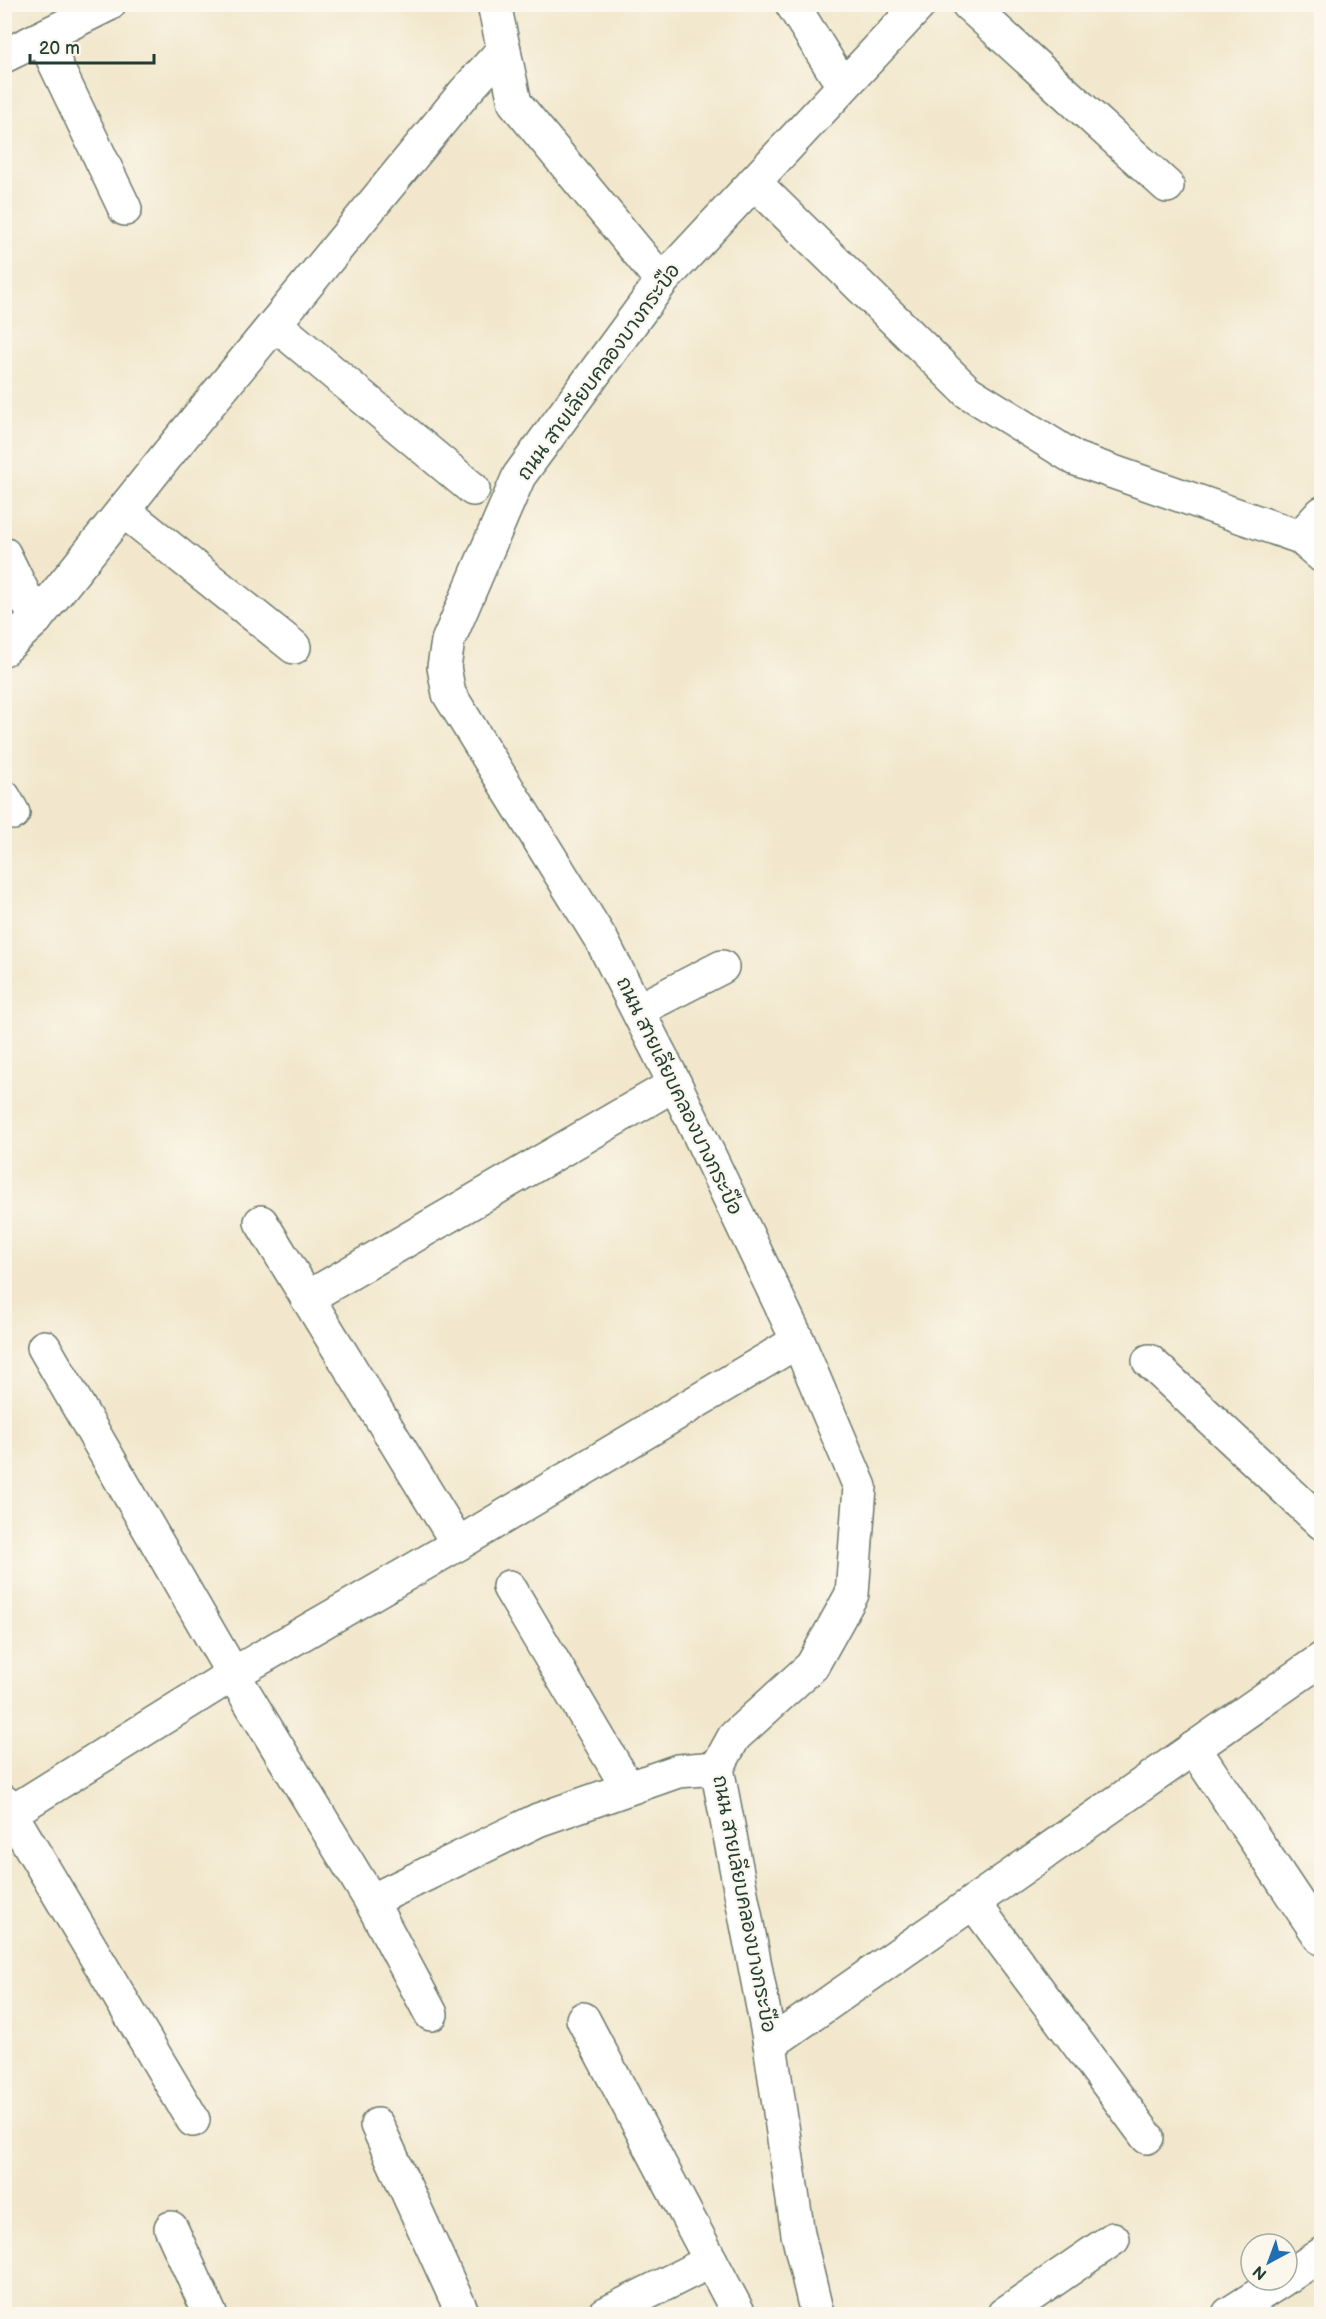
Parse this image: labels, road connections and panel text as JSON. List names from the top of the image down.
{
  "streets": {
    "street": ["ถนน สายเลียบคลองบางกระบือ"]
  },
  "scale_bar": "20 m",
  "north": "bottom left"
}
